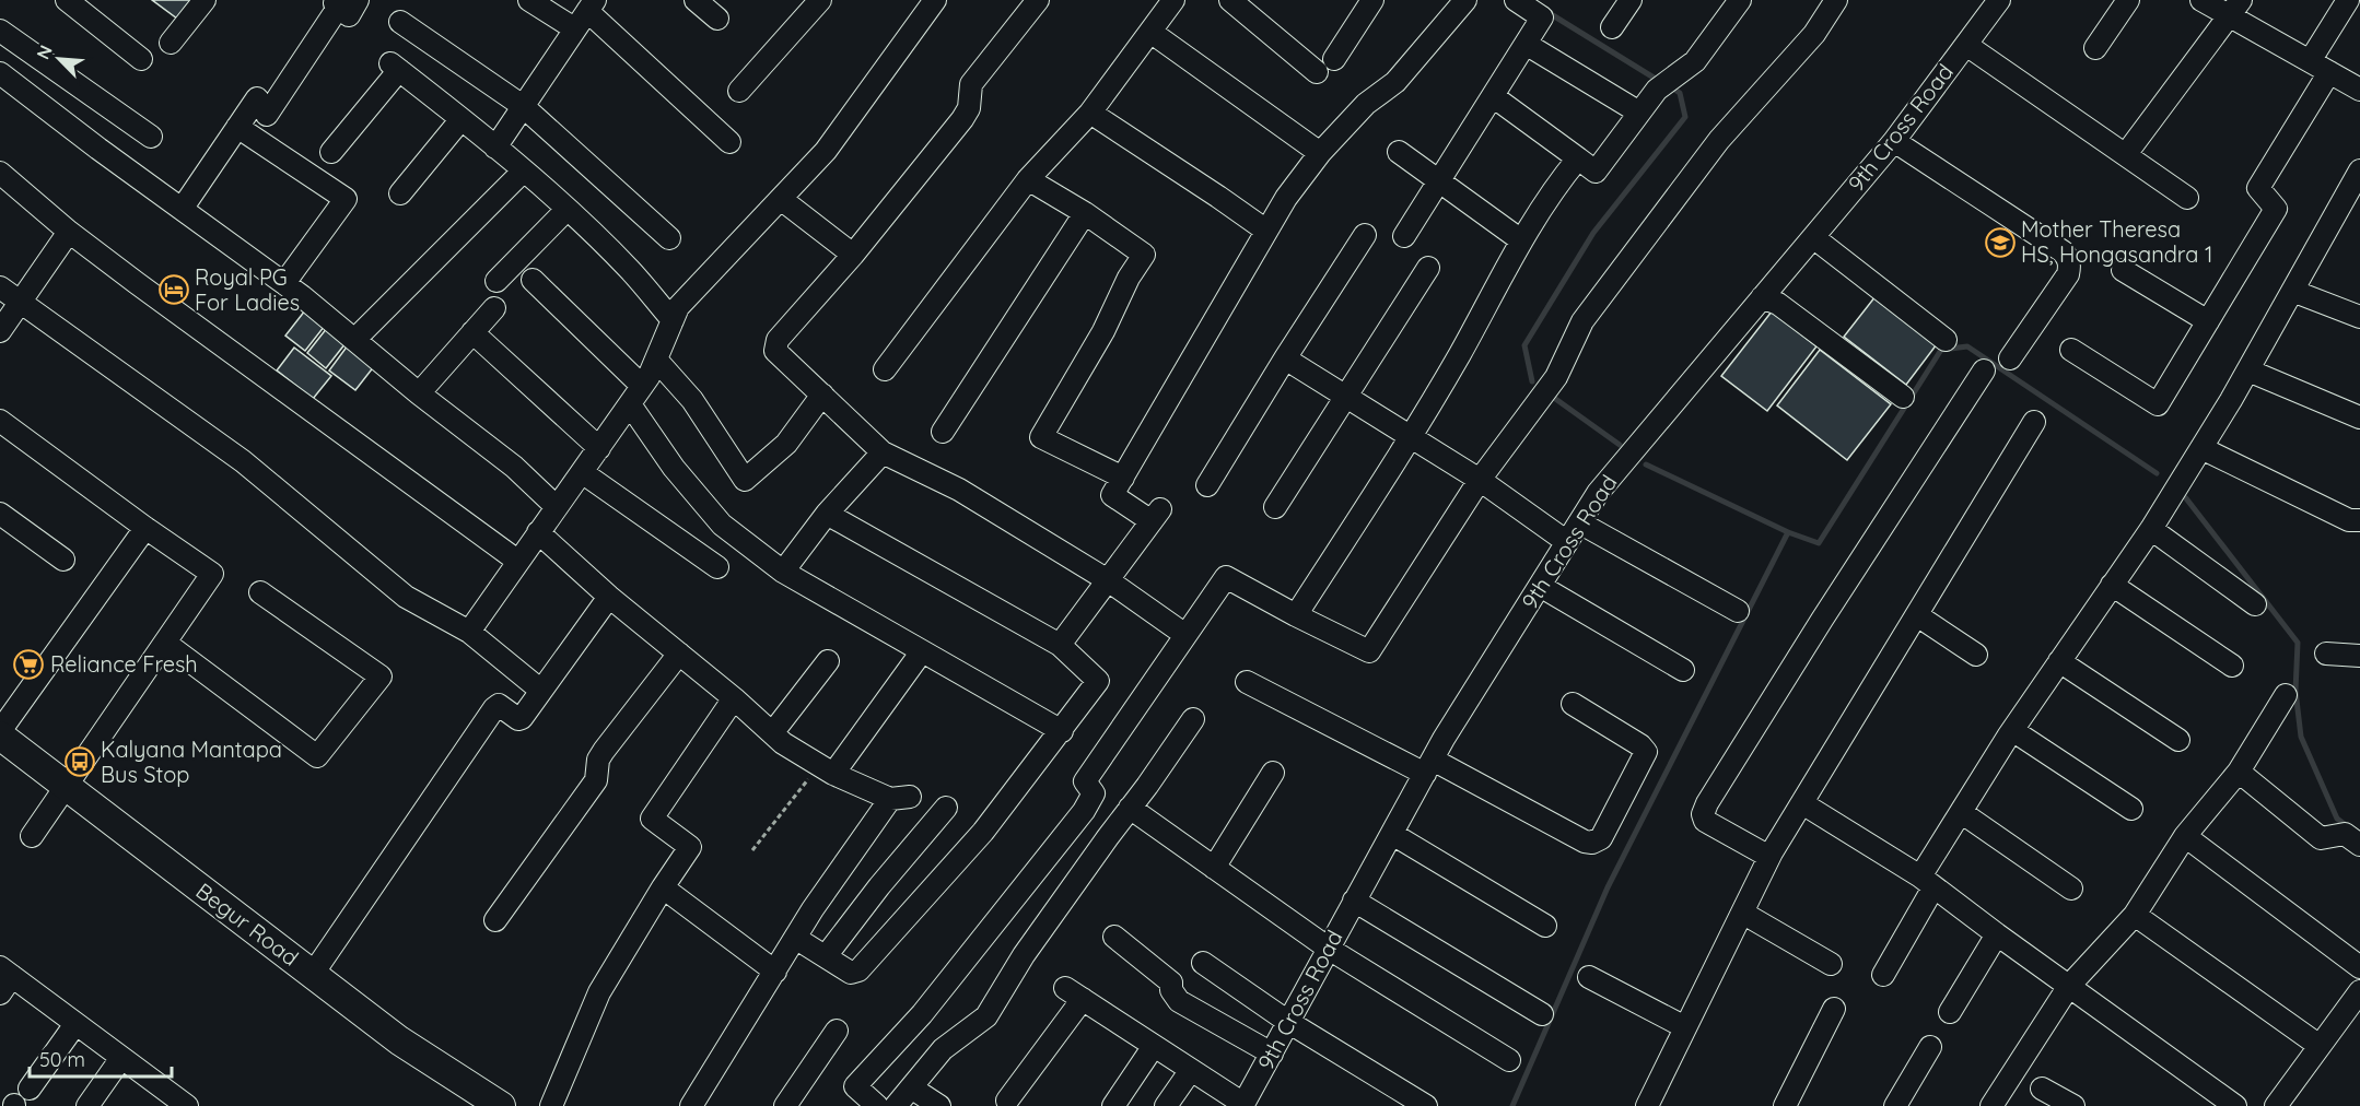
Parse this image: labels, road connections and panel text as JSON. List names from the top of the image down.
{
  "streets": {
    "main road": ["Begur Road"],
    "street": ["9th Cross Road"]
  },
  "places": {
    "school or university": ["Mother Theresa HS, Hongasandra 1"],
    "hotel": ["Royal PG For Ladies"],
    "supermarket": ["Reliance Fresh"],
    "bus stop": ["Kalyana Mantapa Bus Stop"]
  },
  "scale_bar": "50 m",
  "north": "top left"
}
